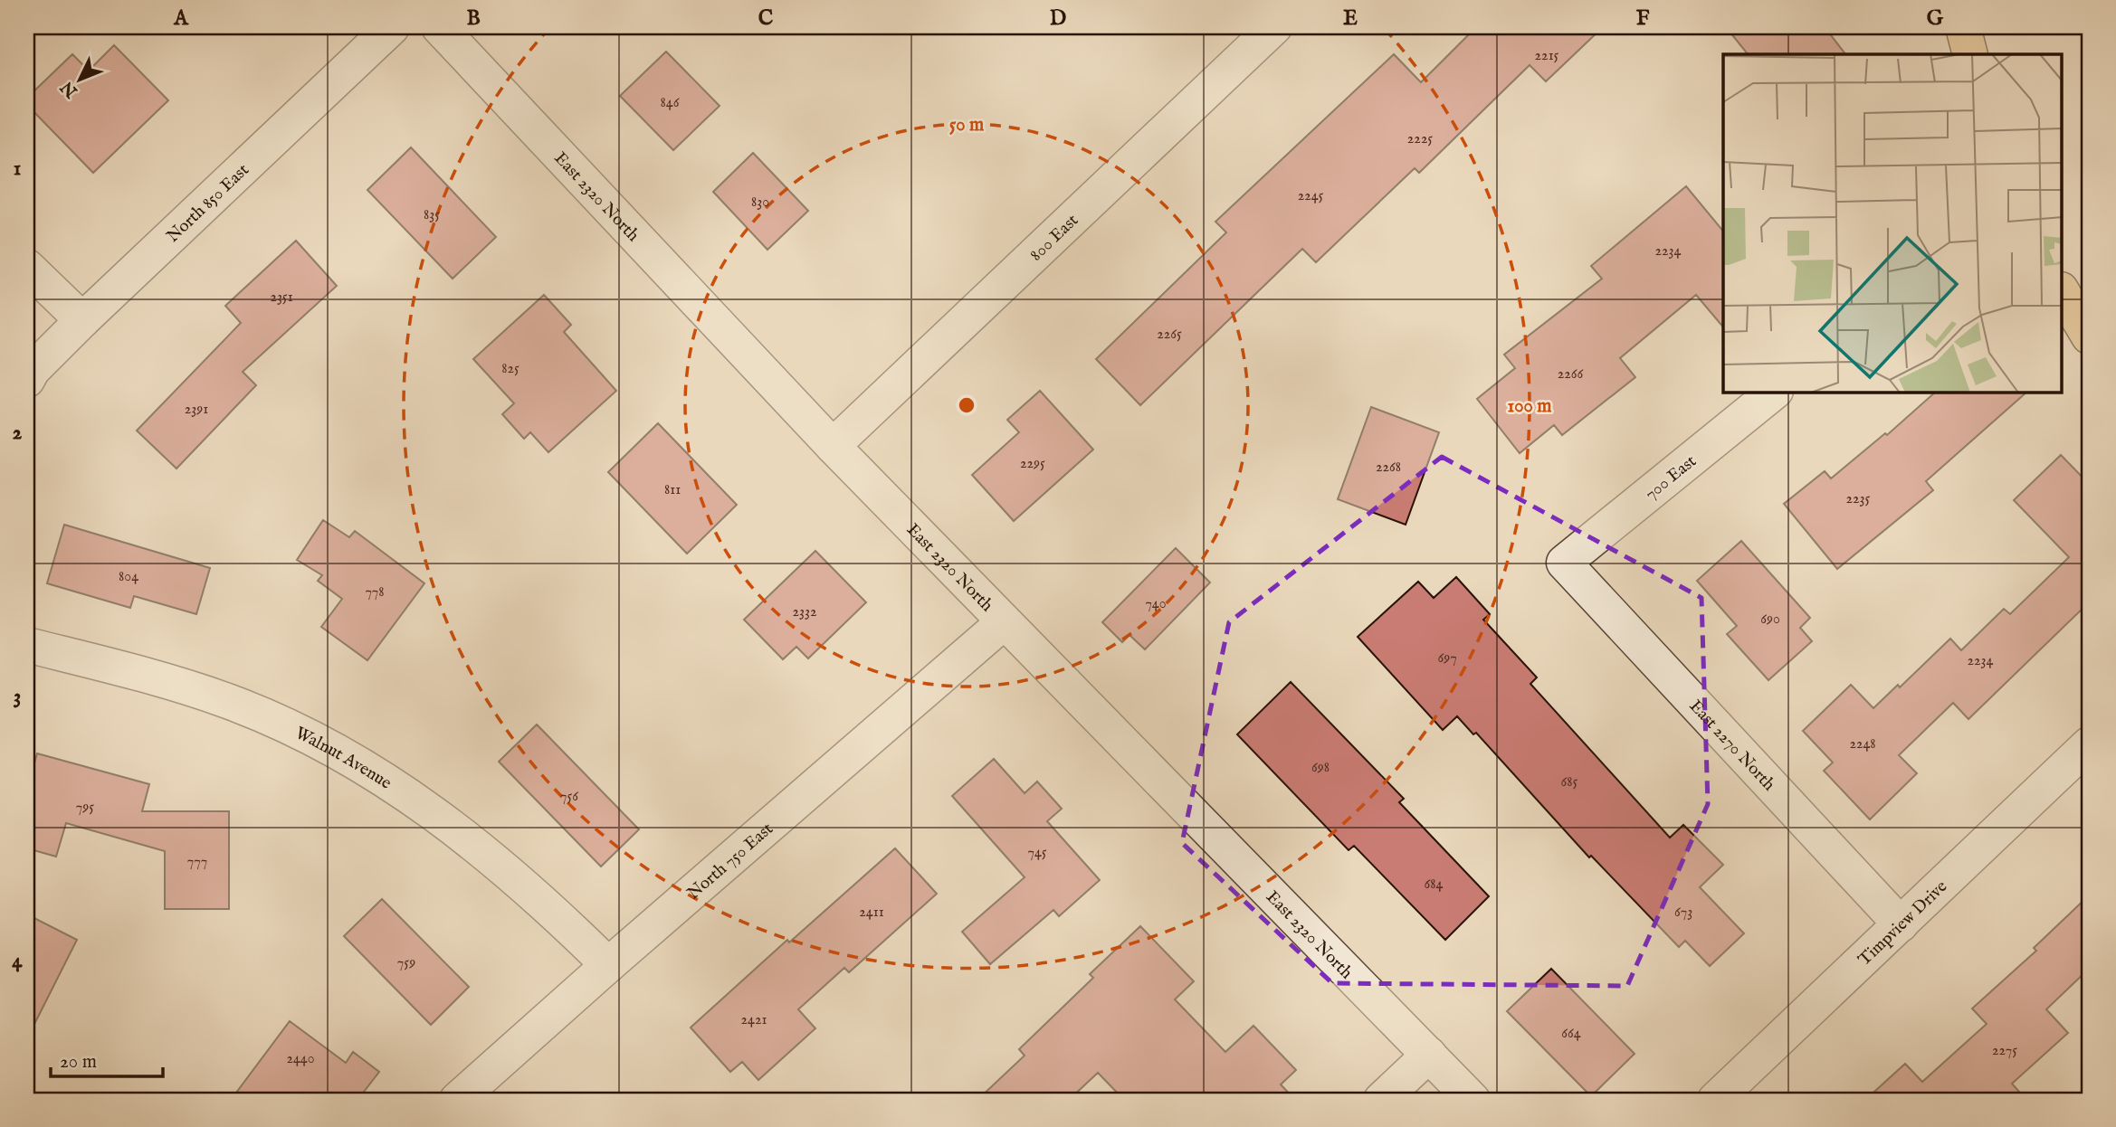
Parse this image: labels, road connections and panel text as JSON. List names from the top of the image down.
{
  "streets": {
    "street": [
      "East 2320 North",
      "North 850 East",
      "800 East",
      "700 East",
      "East 2270 North",
      "Walnut Avenue",
      "North 750 East",
      "Timpview Drive"
    ]
  },
  "crossings": [
    ["East 2320 North", "800 East"],
    ["East 2320 North", "North 750 East"],
    ["700 East", "East 2270 North"],
    ["East 2270 North", "Timpview Drive"],
    ["Walnut Avenue", "North 750 East"]
  ],
  "house_numbers": [
    "2215",
    "846",
    "2225",
    "2245",
    "830",
    "835",
    "2234",
    "2351",
    "2265",
    "825",
    "2266",
    "2391",
    "2295",
    "2268",
    "811",
    "2235",
    "804",
    "778",
    "740",
    "2332",
    "690",
    "697",
    "2234",
    "2248",
    "698",
    "685",
    "756",
    "795",
    "745",
    "777",
    "684",
    "2411",
    "673",
    "759",
    "2421",
    "664",
    "2275",
    "2440"
  ],
  "scale_bar": "20 m",
  "north": "bottom left",
  "grid": {
    "columns": [
      "A",
      "B",
      "C",
      "D",
      "E",
      "F",
      "G"
    ],
    "rows": [
      "1",
      "2",
      "3",
      "4"
    ]
  },
  "rings": ["50 m", "100 m"]
}
